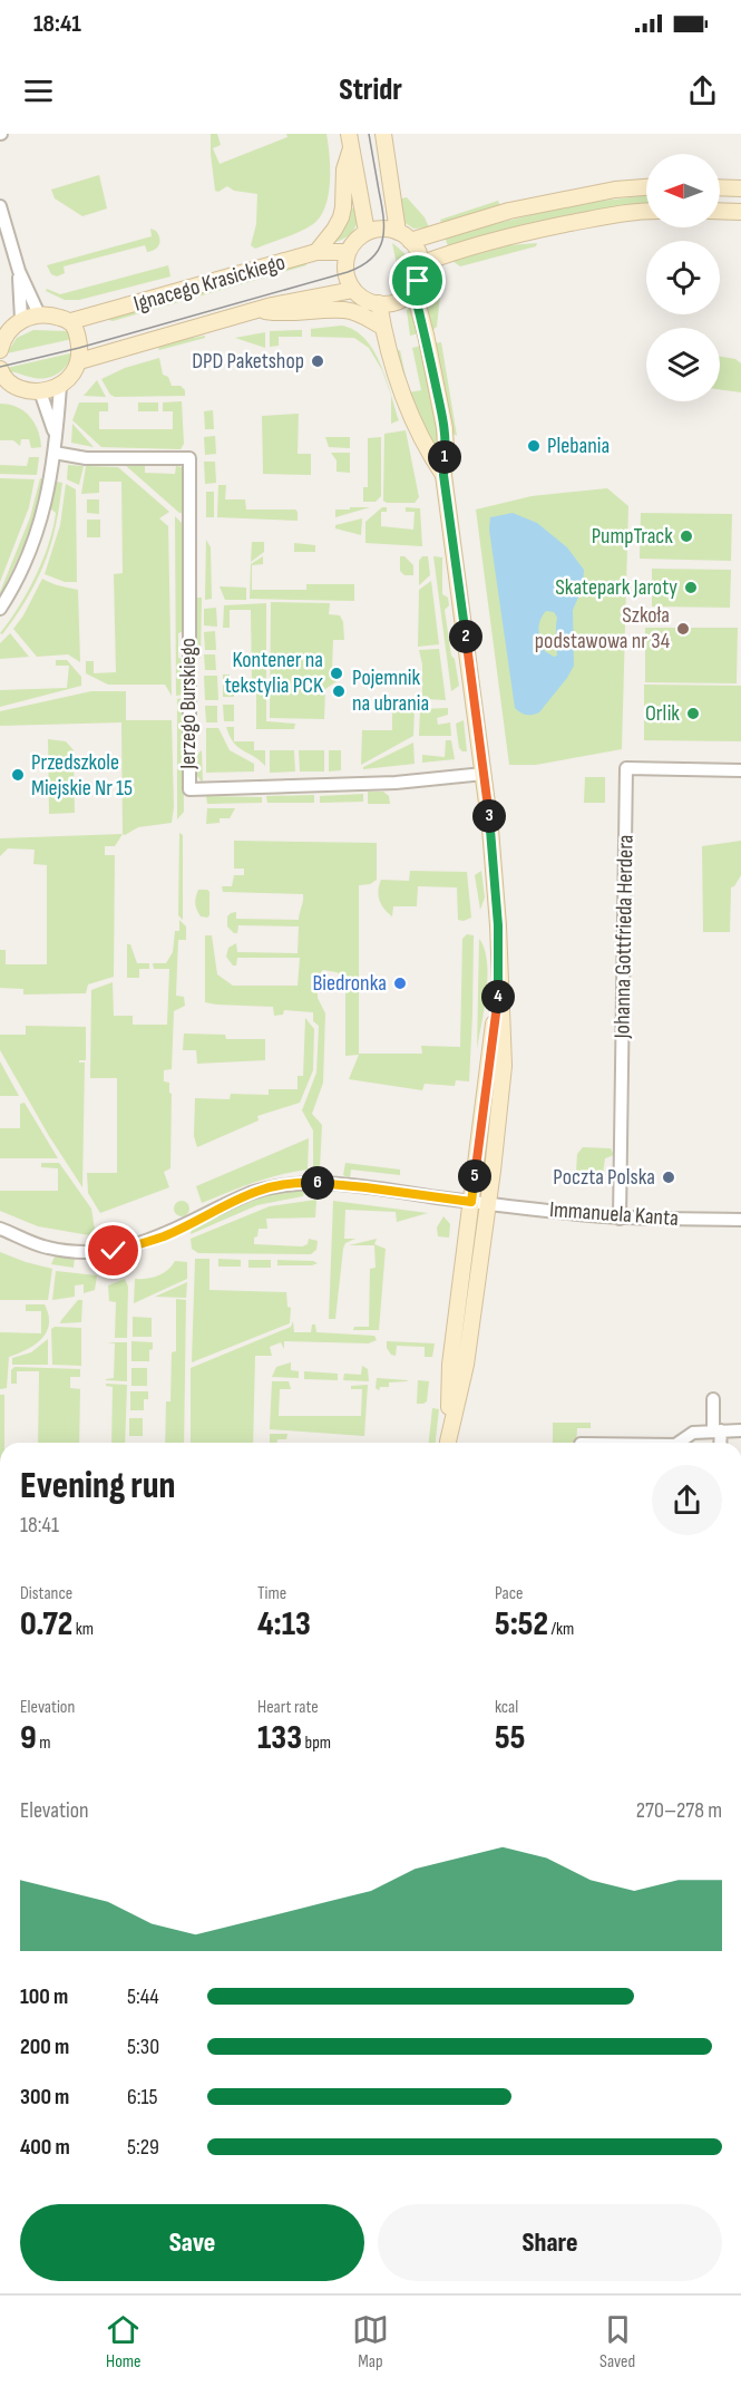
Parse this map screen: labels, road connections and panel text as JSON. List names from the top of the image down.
{
  "streets": {
    "street": [
      "Ignacego Krasickiego",
      "Jerzego Burskiego",
      "Johanna Gottfrieda Herdera",
      "Immanuela Kanta"
    ]
  },
  "crossings": [
    ["Johanna Gottfrieda Herdera", "Immanuela Kanta"]
  ],
  "places": [
    "DPD Paketshop",
    "Plebania",
    "PumpTrack",
    "Skatepark Jaroty",
    "Szkoła podstawowa nr 34",
    "Kontener na tekstylia PCK",
    "Pojemnik na ubrania",
    "Orlik",
    "Przedszkole Miejskie Nr 15",
    "Biedronka",
    "Poczta Polska"
  ],
  "north": "left",
  "page": {
    "status": "18:41",
    "header": "Stridr",
    "pins": [
      "1",
      "2",
      "3",
      "4",
      "5",
      "6"
    ],
    "heading": ["Evening run", "18:41"],
    "stats": [
      ["Distance", "0.72 km"],
      ["Time", "4:13"],
      ["Pace", "5:52 /km"],
      ["Elevation", "9 m"],
      ["Heart rate", "133 bpm"],
      ["kcal", "55"]
    ],
    "chart": ["Elevation", "270–278 m"],
    "list": [
      {
        "name": "100 m",
        "note": "5:44"
      },
      {
        "name": "200 m",
        "note": "5:30"
      },
      {
        "name": "300 m",
        "note": "6:15"
      },
      {
        "name": "400 m",
        "note": "5:29"
      }
    ],
    "buttons": ["Save", "Share"],
    "tabs": ["Home", "Map", "Saved"]
  }
}
